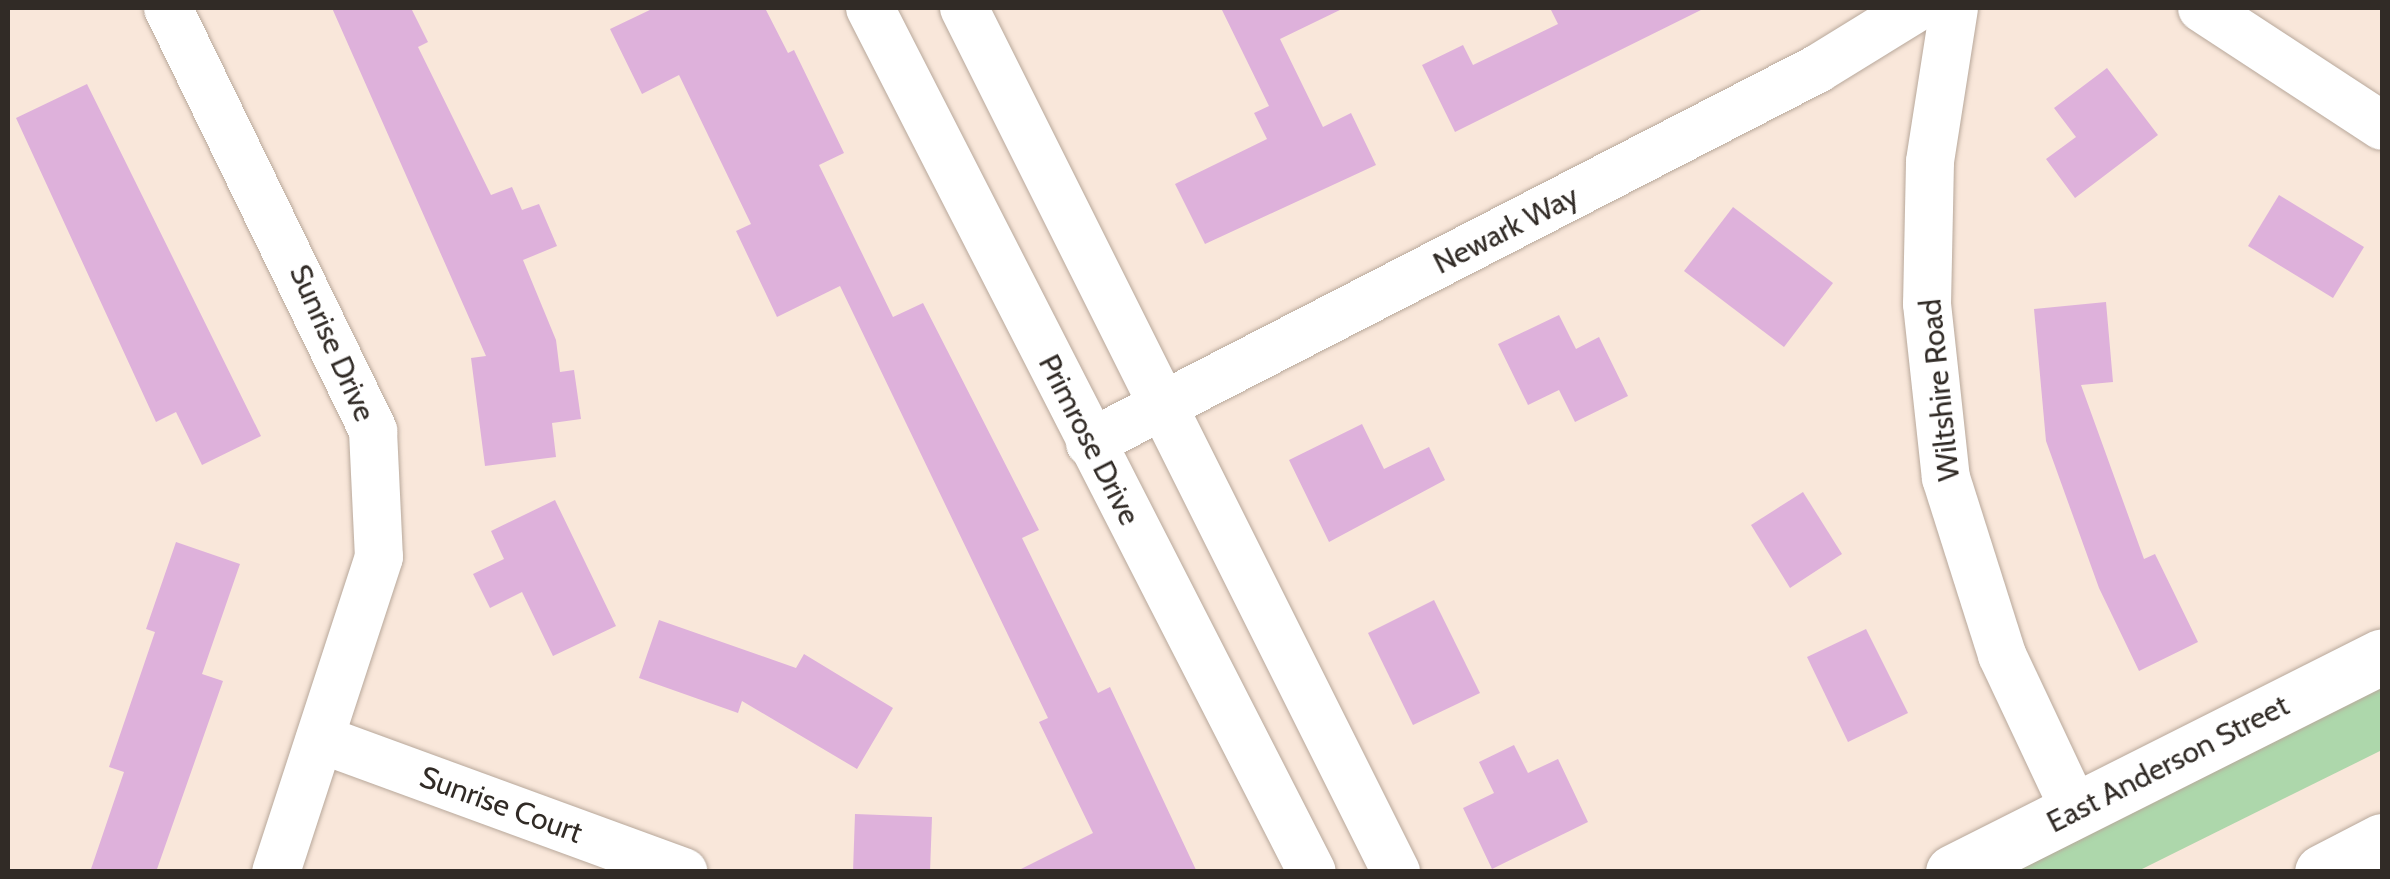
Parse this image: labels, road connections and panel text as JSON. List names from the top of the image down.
{
  "streets": {
    "main road": ["East Anderson Street"],
    "street": [
      "Newark Way",
      "Sunrise Drive",
      "Wiltshire Road",
      "Primrose Drive",
      "Sunrise Court"
    ]
  },
  "crossings": [
    ["Newark Way", "Primrose Drive"],
    ["Sunrise Drive", "Sunrise Court"],
    ["Wiltshire Road", "East Anderson Street"]
  ]
}
